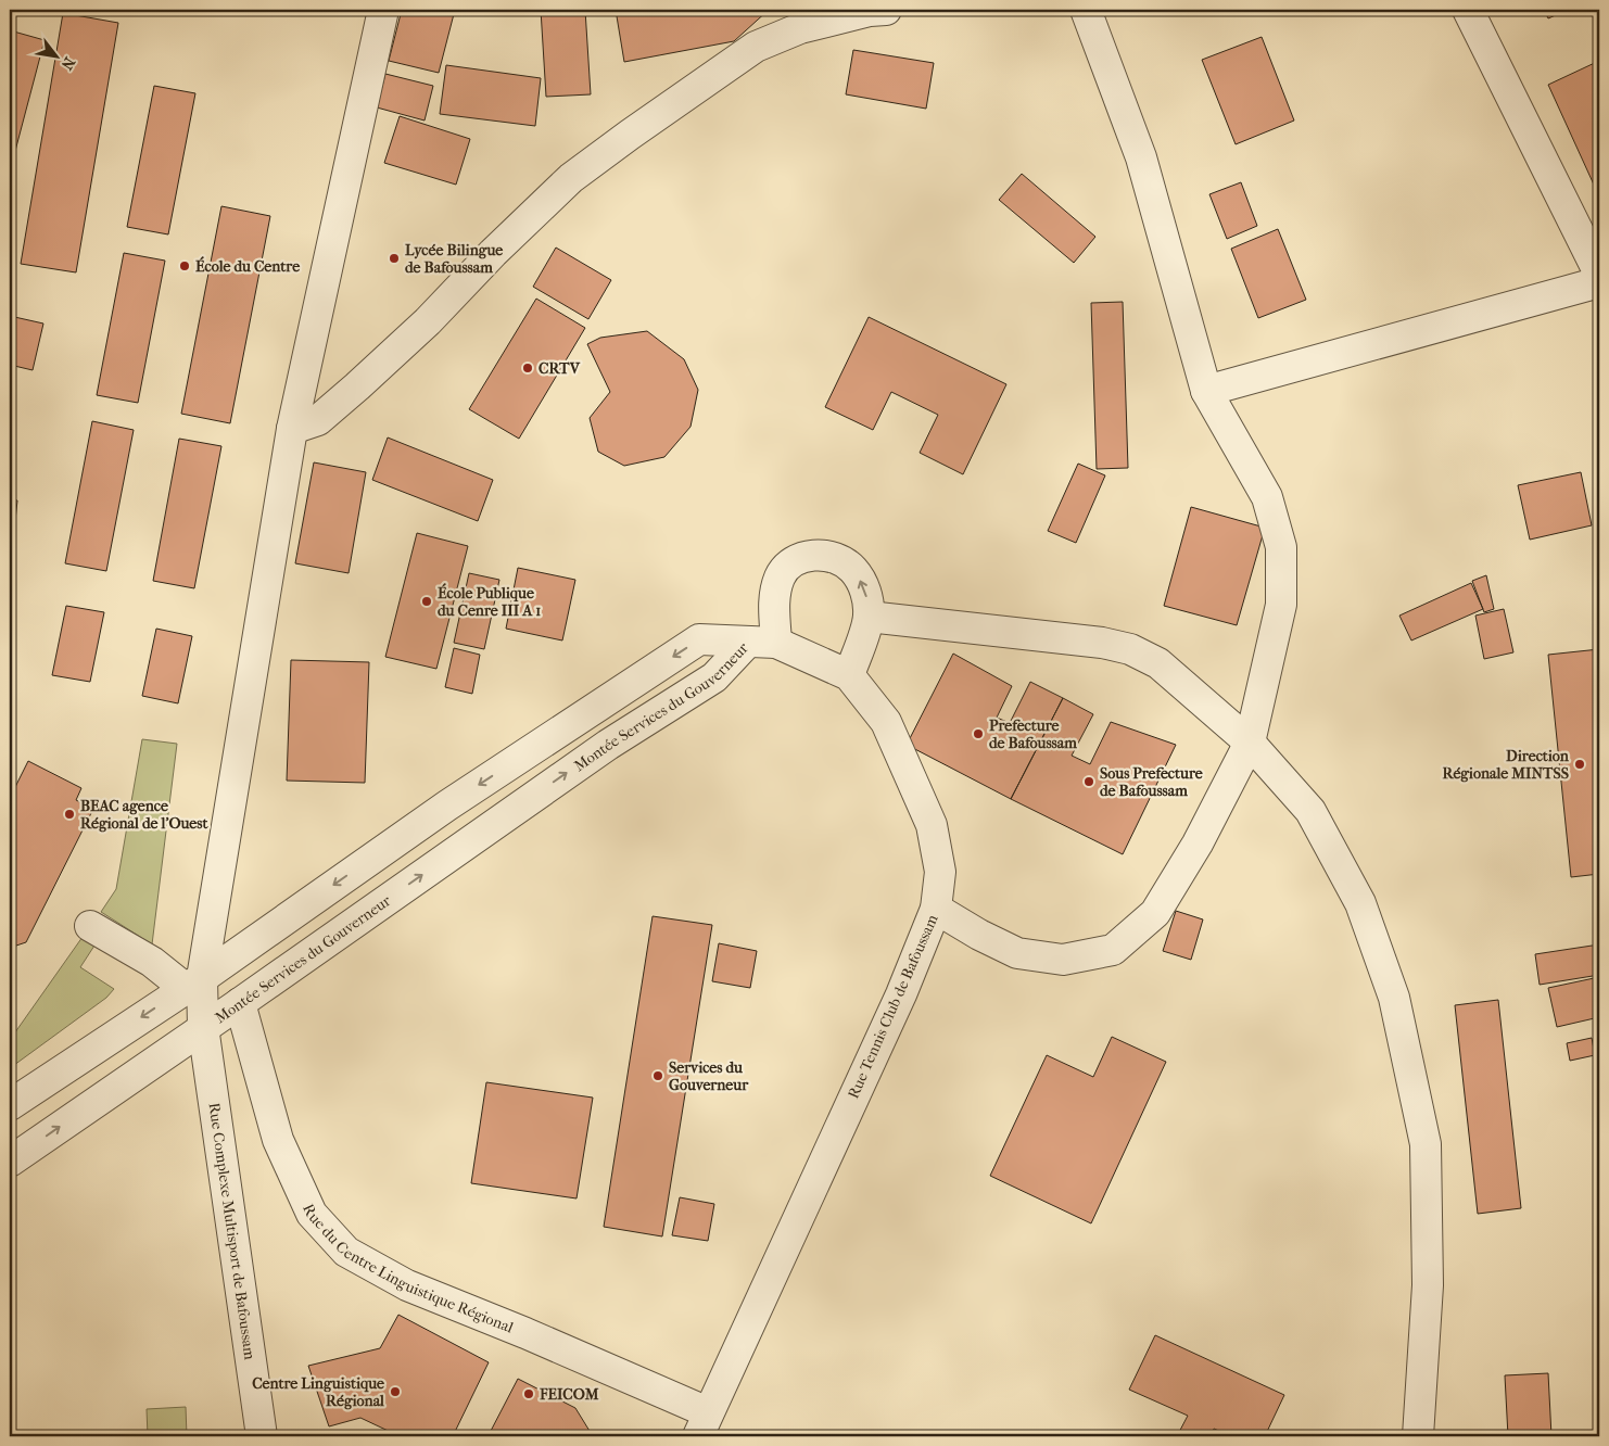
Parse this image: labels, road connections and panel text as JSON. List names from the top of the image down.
{
  "streets": {
    "street": [
      "Montée Services du Gouverneur",
      "Rue Tennis Club de Bafoussam",
      "Rue Complexe Multisport de Bafoussam",
      "Rue du Centre Linguistique Régional"
    ]
  },
  "crossings": [
    ["Montée Services du Gouverneur", "Rue Tennis Club de Bafoussam"],
    ["Montée Services du Gouverneur", "Rue Complexe Multisport de Bafoussam"],
    ["Montée Services du Gouverneur", "Rue du Centre Linguistique Régional"],
    ["Rue Tennis Club de Bafoussam", "Rue du Centre Linguistique Régional"]
  ],
  "places": [
    "Lycée Bilingue de Bafoussam",
    "École du Centre",
    "CRTV",
    "École Publique du Cenre III A 1",
    "Prefecture de Bafoussam",
    "Direction Régionale MINTSS",
    "Sous Prefecture de Bafoussam",
    "BEAC agence Régional de l'Ouest",
    "Services du Gouverneur",
    "Centre Linguistique Régional",
    "FEICOM"
  ],
  "north": "bottom right"
}
